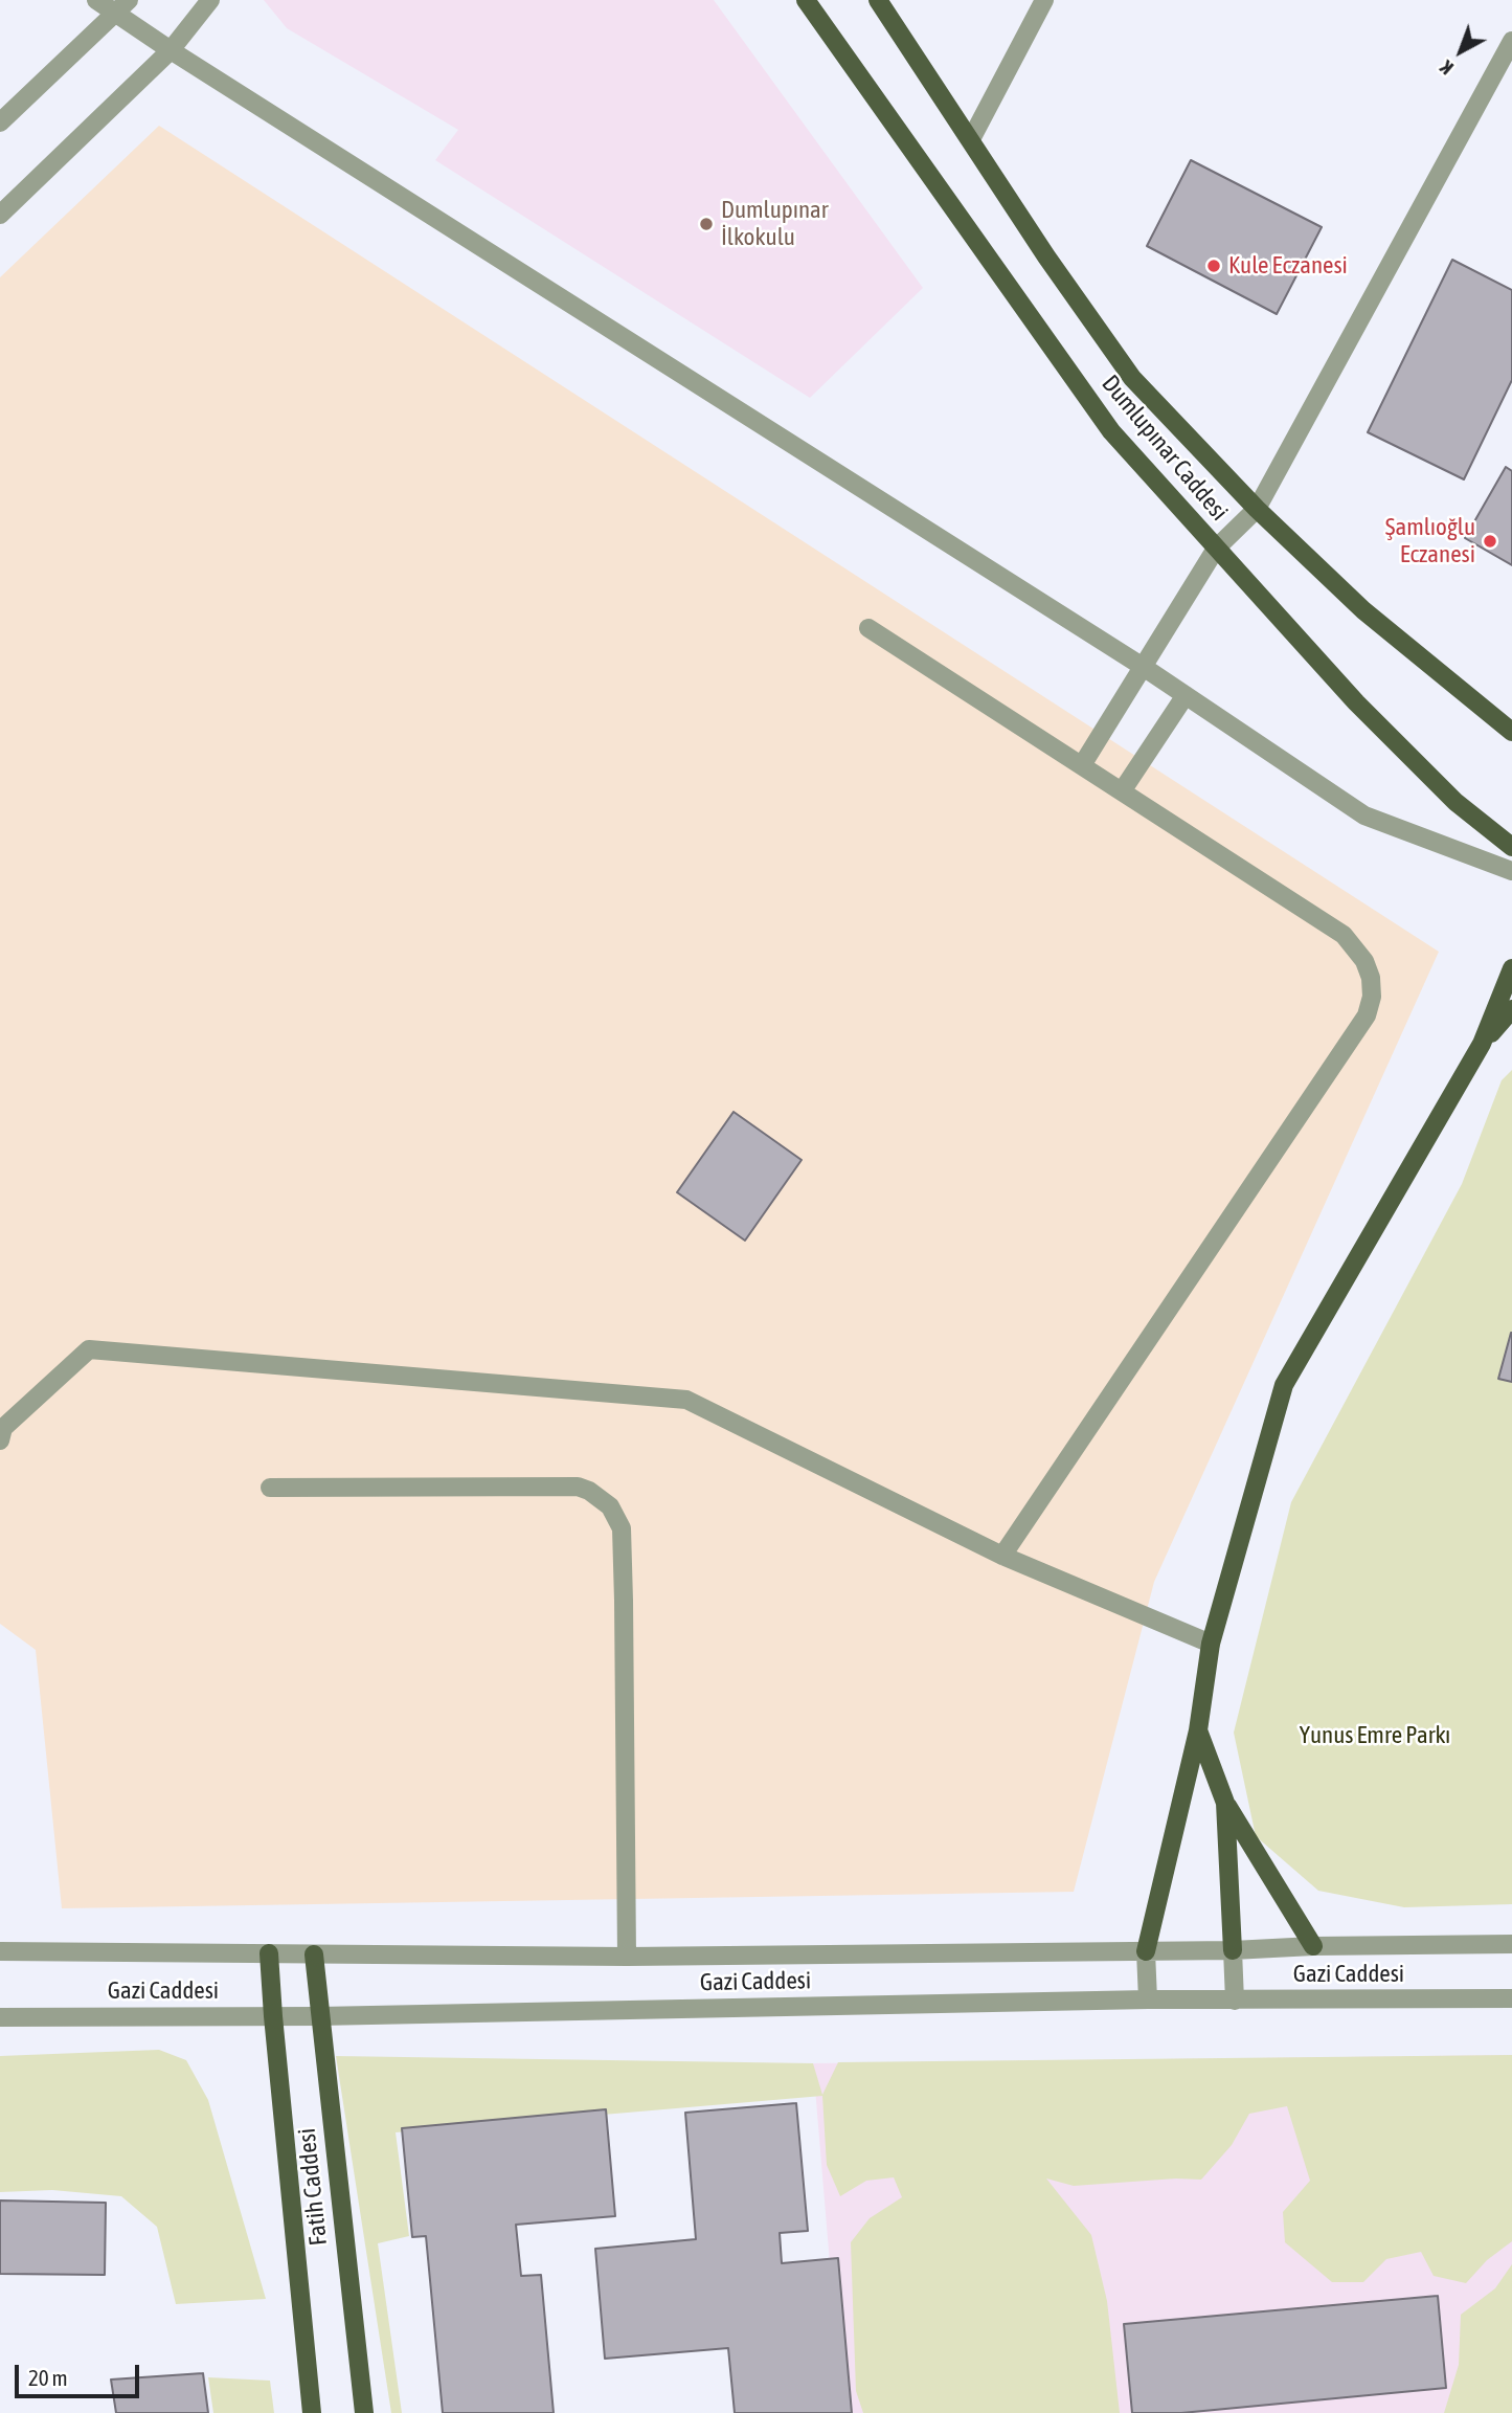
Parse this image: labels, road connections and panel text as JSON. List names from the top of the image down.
{
  "streets": {
    "main road": ["Dumlupınar Caddesi", "Fatih Caddesi"],
    "street": ["Gazi Caddesi"]
  },
  "crossings": [
    ["Gazi Caddesi", "Fatih Caddesi"]
  ],
  "parks": ["Yunus Emre Parkı"],
  "places": ["Dumlupınar İlkokulu", "Kule Eczanesi", "Şamlıoğlu Eczanesi"],
  "scale_bar": "20 m",
  "north": "bottom left"
}
